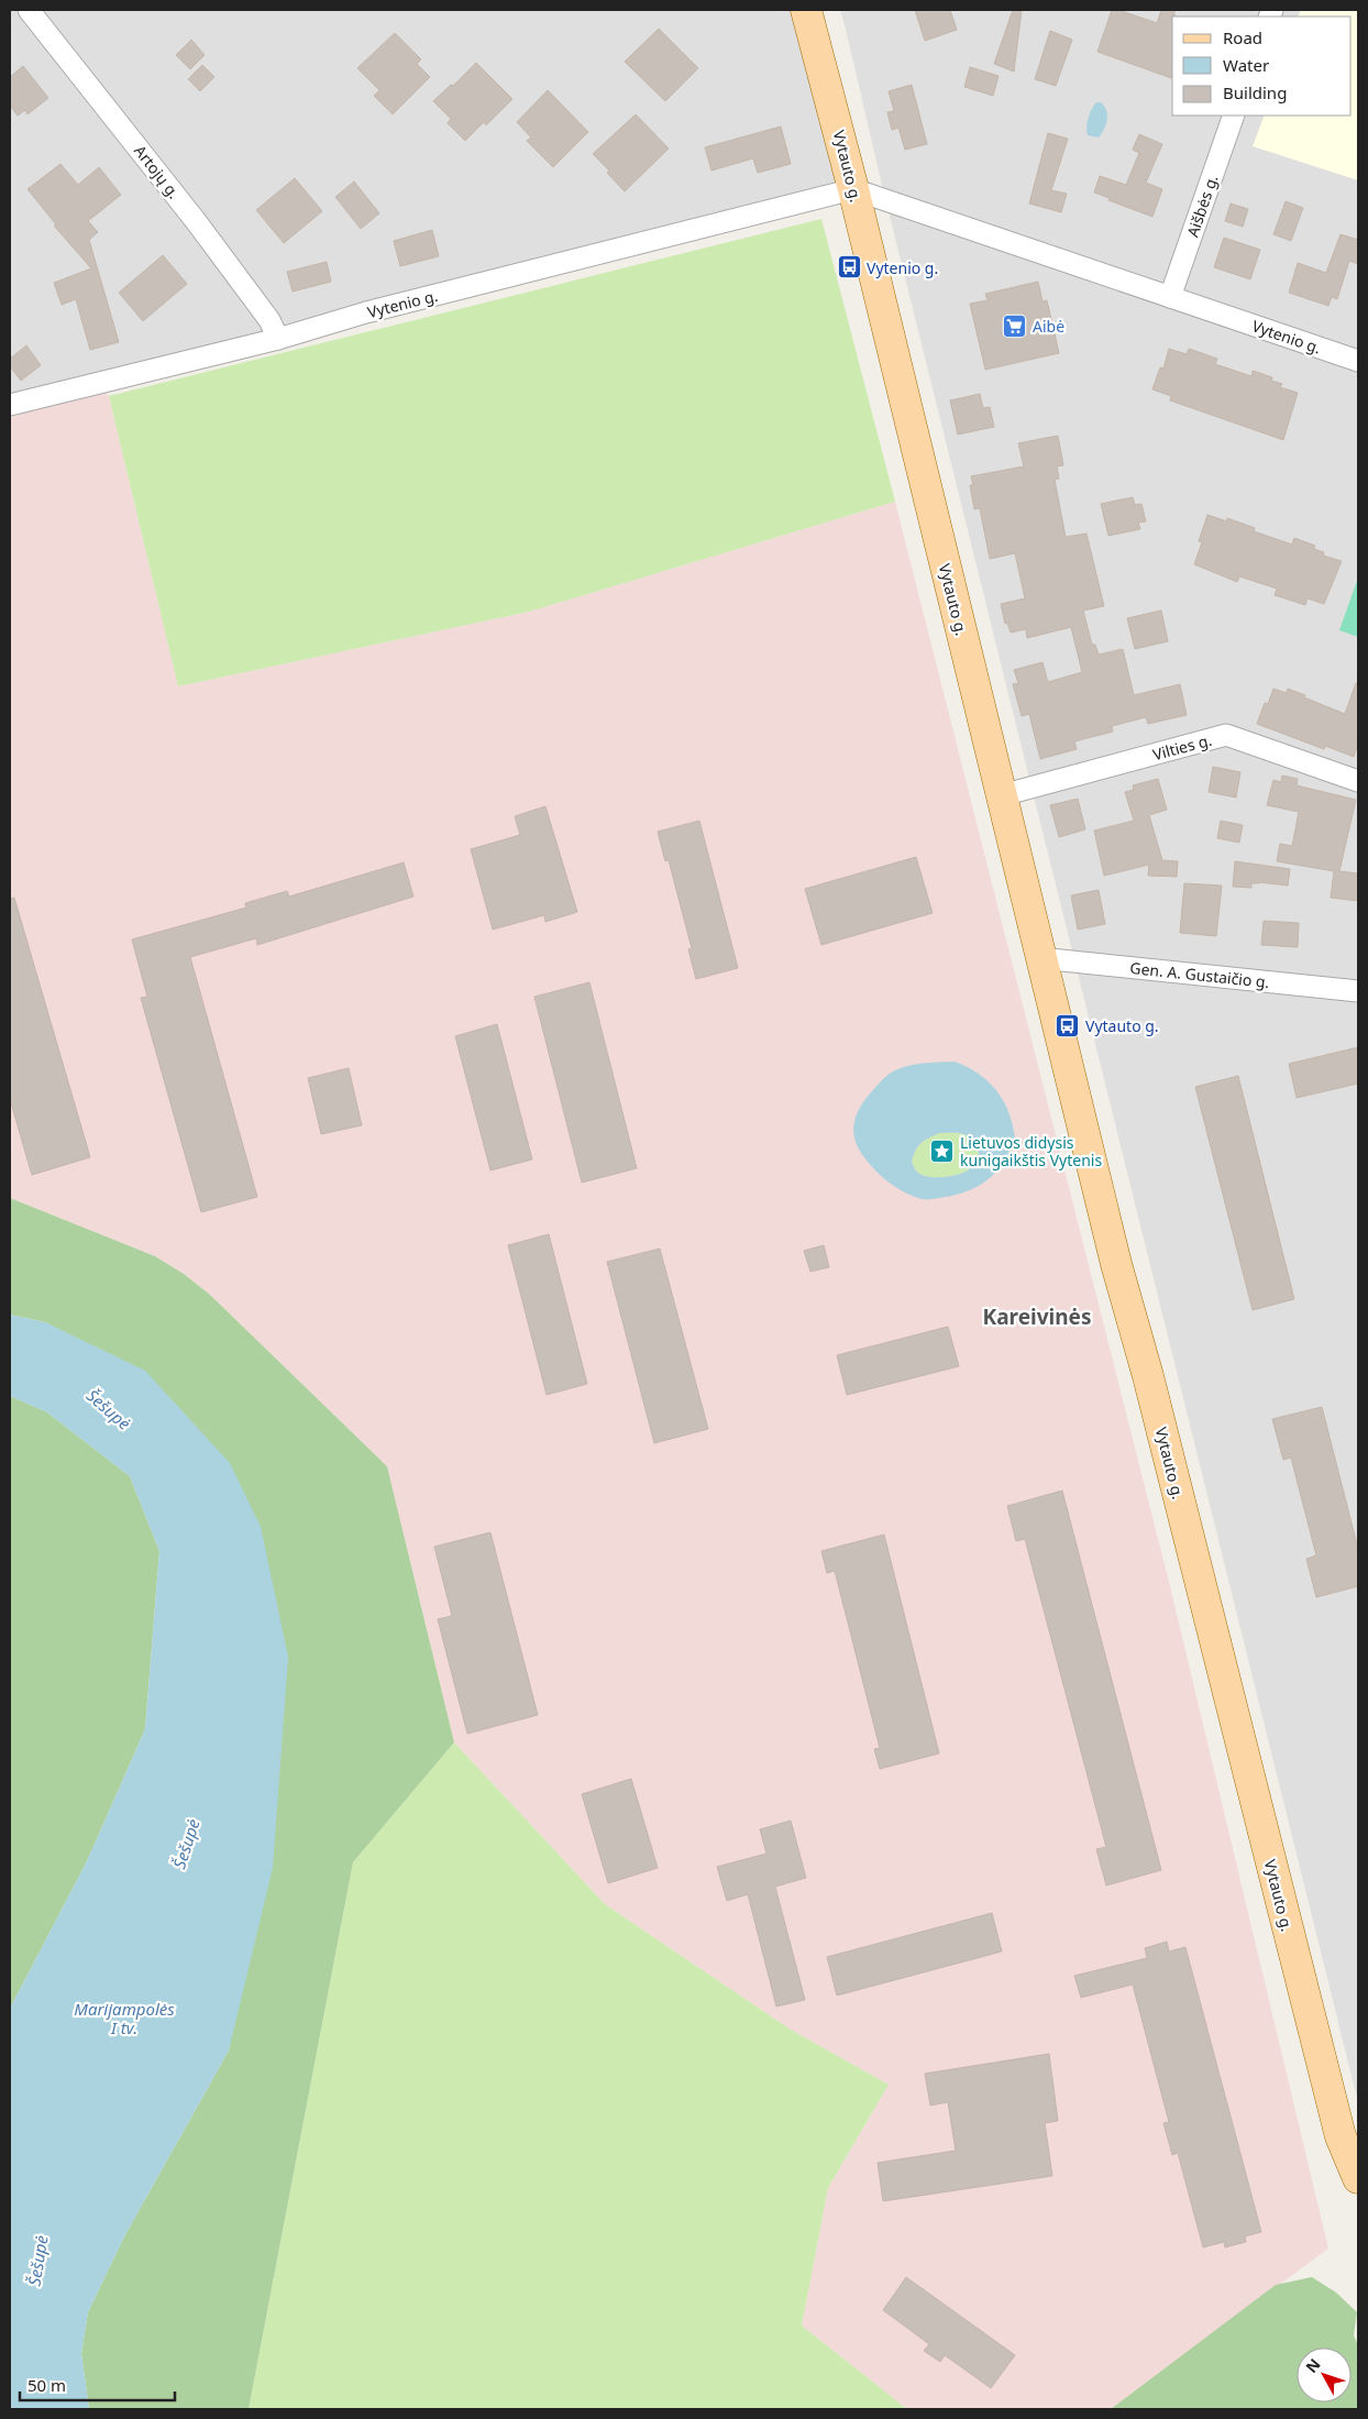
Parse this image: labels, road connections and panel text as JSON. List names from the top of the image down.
{
  "streets": {
    "main road": ["Vytauto g."],
    "street": [
      "Artojų g.",
      "Aišbės g.",
      "Vytenio g.",
      "Vilties g.",
      "Gen. A. Gustaičio g."
    ]
  },
  "crossings": [
    ["Vytauto g.", "Vytenio g."],
    ["Vytauto g.", "Vilties g."],
    ["Vytauto g.", "Gen. A. Gustaičio g."],
    ["Artojų g.", "Vytenio g."],
    ["Aišbės g.", "Vytenio g."]
  ],
  "districts": ["Kareivinės"],
  "water": ["Šešupė", "Marijampolės I tv."],
  "places": {
    "bus stop": ["Vytenio g.", "Vytauto g."],
    "supermarket": ["Aibė"],
    "place": ["Lietuvos didysis kunigaikštis Vytenis"]
  },
  "legend": ["Road", "Water", "Building"],
  "scale_bar": "50 m",
  "north": "top left"
}
